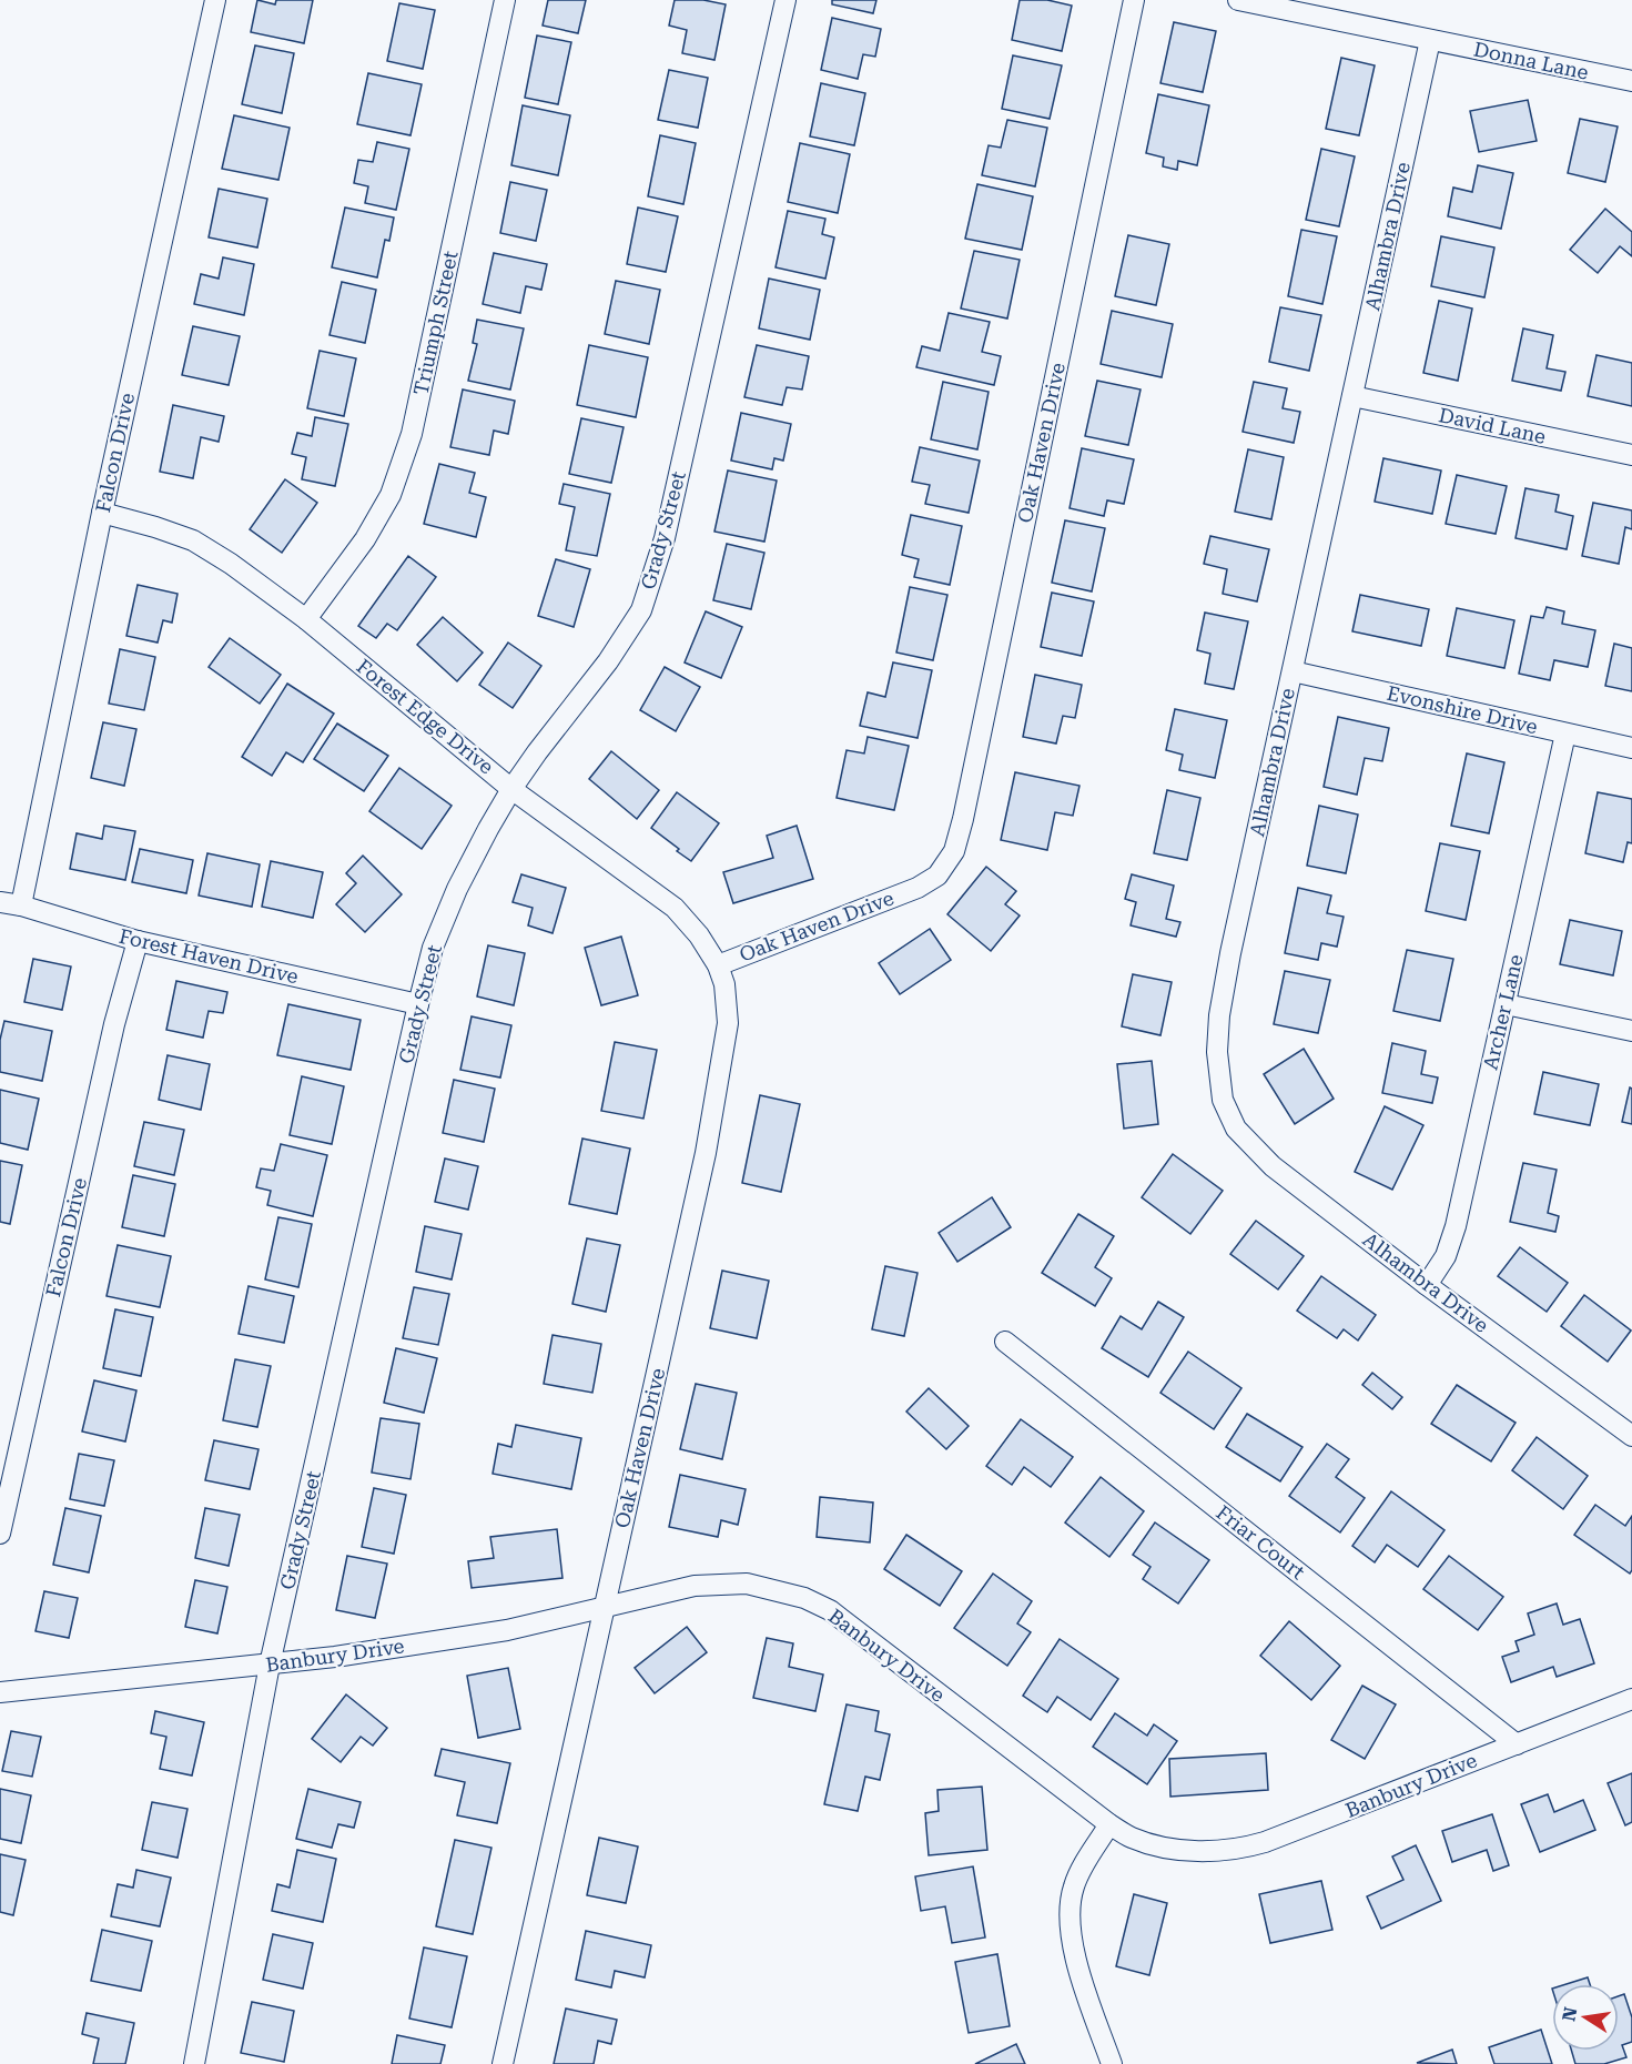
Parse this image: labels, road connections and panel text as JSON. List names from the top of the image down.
{
  "streets": {
    "street": [
      "Donna Lane",
      "Alhambra Drive",
      "Triumph Street",
      "David Lane",
      "Oak Haven Drive",
      "Falcon Drive",
      "Grady Street",
      "Evonshire Drive",
      "Forest Edge Drive",
      "Forest Haven Drive",
      "Archer Lane",
      "Friar Court",
      "Banbury Drive"
    ]
  },
  "crossings": [
    ["Donna Lane", "Alhambra Drive"],
    ["Alhambra Drive", "David Lane"],
    ["Alhambra Drive", "Evonshire Drive"],
    ["Alhambra Drive", "Archer Lane"],
    ["Triumph Street", "Forest Edge Drive"],
    ["Oak Haven Drive", "Forest Edge Drive"],
    ["Oak Haven Drive", "Banbury Drive"],
    ["Falcon Drive", "Forest Edge Drive"],
    ["Falcon Drive", "Forest Haven Drive"],
    ["Grady Street", "Forest Edge Drive"],
    ["Grady Street", "Forest Haven Drive"],
    ["Grady Street", "Banbury Drive"],
    ["Evonshire Drive", "Archer Lane"],
    ["Friar Court", "Banbury Drive"]
  ],
  "north": "left"
}
